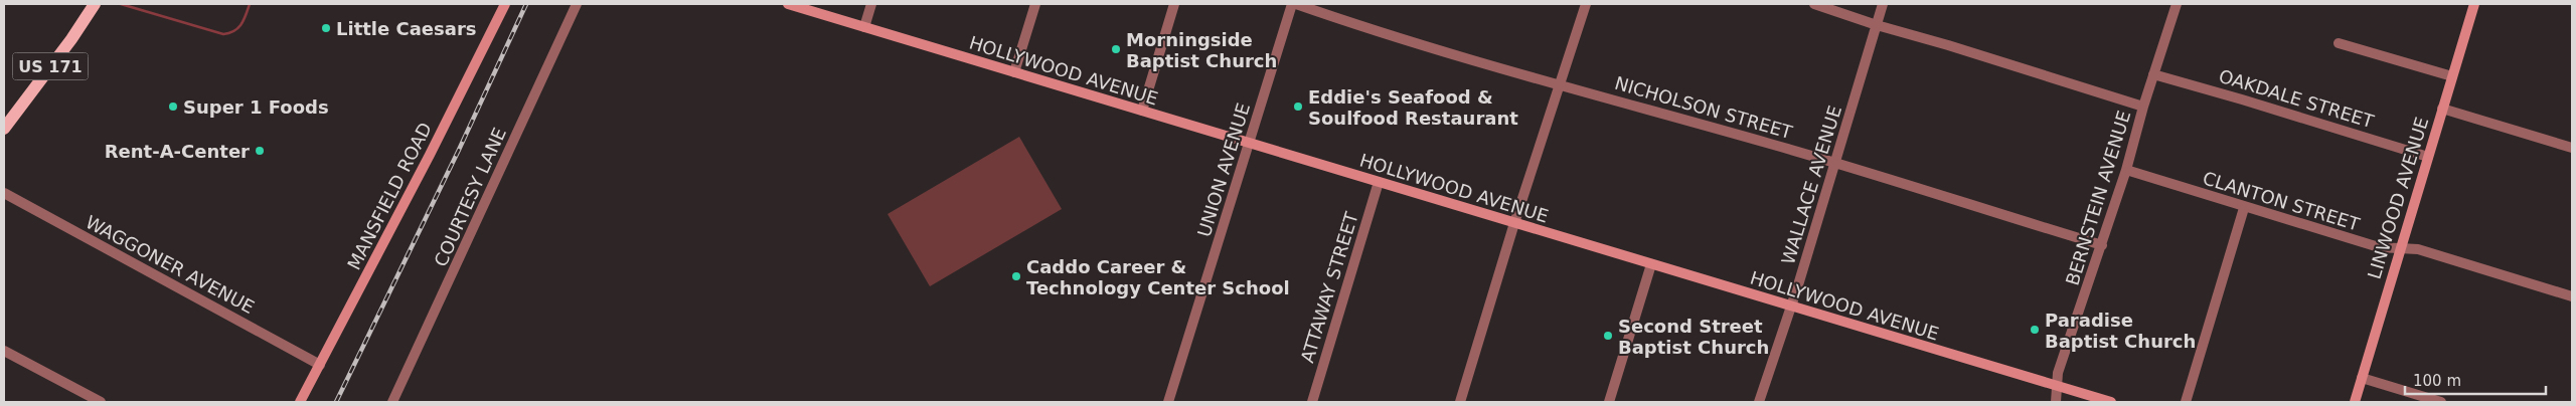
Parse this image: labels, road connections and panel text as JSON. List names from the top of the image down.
{
  "streets": {
    "main road": [
      "US 171",
      "HOLLYWOOD AVENUE",
      "MANSFIELD ROAD",
      "LINWOOD AVENUE"
    ],
    "street": [
      "OAKDALE STREET",
      "NICHOLSON STREET",
      "UNION AVENUE",
      "WALLACE AVENUE",
      "COURTESY LANE",
      "BERNSTEIN AVENUE",
      "CLANTON STREET",
      "WAGGONER AVENUE",
      "ATTAWAY STREET"
    ]
  },
  "crossings": [
    ["HOLLYWOOD AVENUE", "UNION AVENUE"],
    ["HOLLYWOOD AVENUE", "WALLACE AVENUE"],
    ["HOLLYWOOD AVENUE", "BERNSTEIN AVENUE"],
    ["HOLLYWOOD AVENUE", "ATTAWAY STREET"],
    ["OAKDALE STREET", "BERNSTEIN AVENUE"],
    ["OAKDALE STREET", "LINWOOD AVENUE"],
    ["NICHOLSON STREET", "UNION AVENUE"],
    ["NICHOLSON STREET", "WALLACE AVENUE"],
    ["NICHOLSON STREET", "BERNSTEIN AVENUE"],
    ["MANSFIELD ROAD", "WAGGONER AVENUE"],
    ["BERNSTEIN AVENUE", "CLANTON STREET"],
    ["LINWOOD AVENUE", "CLANTON STREET"]
  ],
  "places": [
    "Little Caesars",
    "Morningside Baptist Church",
    "Super 1 Foods",
    "Eddie's Seafood & Soulfood Restaurant",
    "Rent-A-Center",
    "Caddo Career & Technology Center School",
    "Paradise Baptist Church",
    "Second Street Baptist Church"
  ],
  "scale_bar": "100 m"
}
